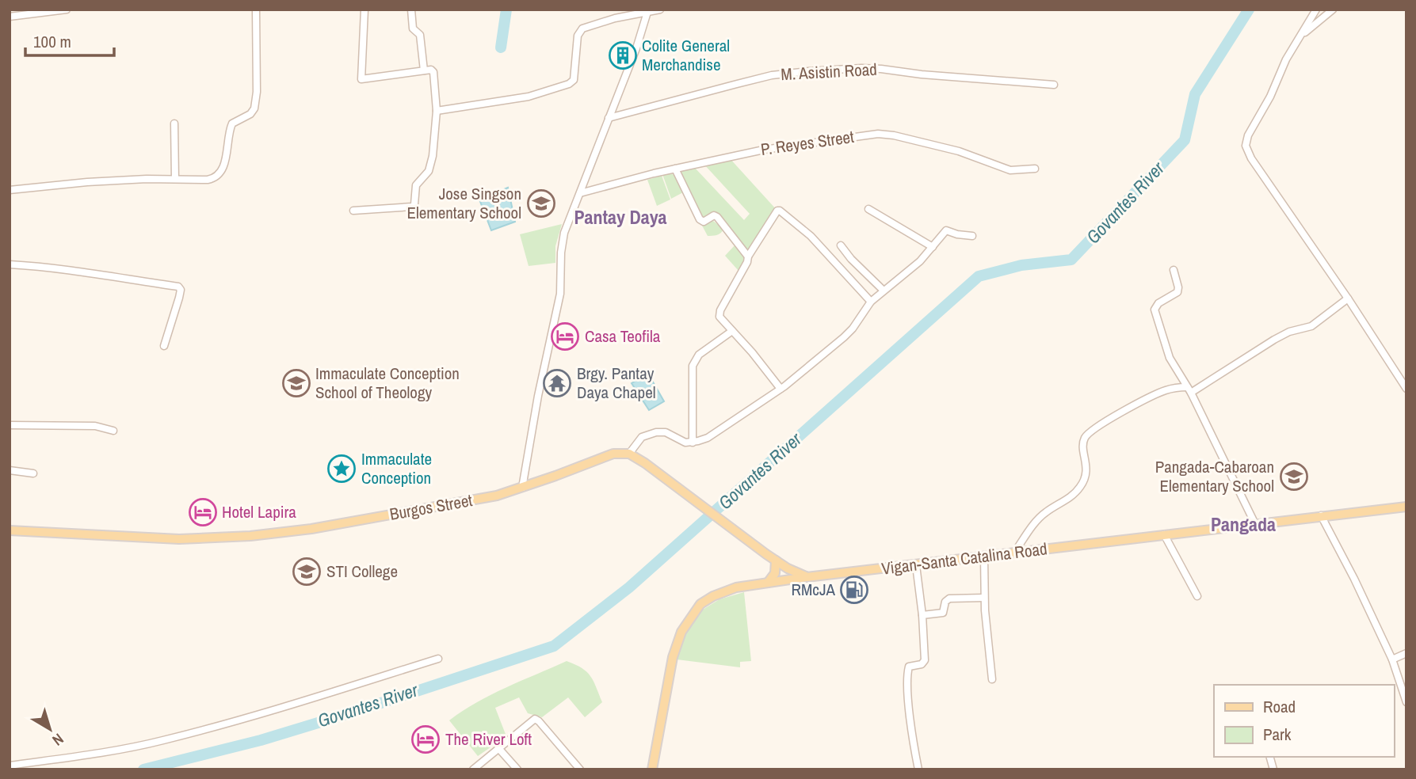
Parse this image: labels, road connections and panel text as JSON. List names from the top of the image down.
{
  "streets": {
    "main road": ["Burgos Street", "Vigan-Santa Catalina Road"],
    "street": ["M. Asistin Road", "P. Reyes Street"]
  },
  "districts": ["Pantay Daya", "Pangada"],
  "water": ["Govantes River"],
  "places": {
    "building": ["Colite General Merchandise"],
    "school or university": [
      "Jose Singson Elementary School",
      "Immaculate Conception School of Theology",
      "Pangada-Cabaroan Elementary School",
      "STI College"
    ],
    "hotel": ["Casa Teofila", "Hotel Lapira", "The River Loft"],
    "temple": ["Brgy. Pantay Daya Chapel"],
    "place": ["Immaculate Conception"],
    "fuel station": ["RMcJA"]
  },
  "legend": ["Road", "Park"],
  "scale_bar": "100 m",
  "north": "bottom right"
}
